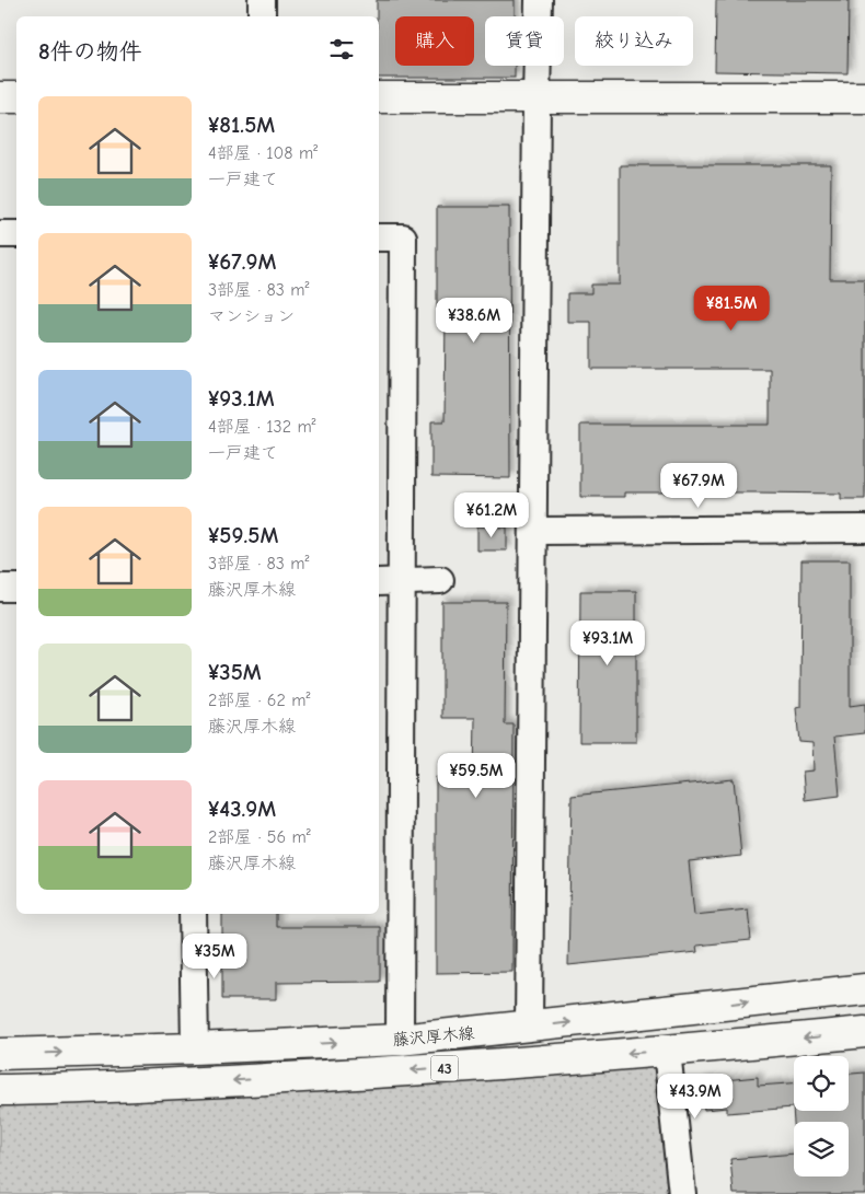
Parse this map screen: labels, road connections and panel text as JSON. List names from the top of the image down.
{
  "streets": {
    "main road": ["藤沢厚木線", "43"]
  },
  "page": {
    "chip": ["購入", "賃貸", "絞り込み"],
    "heading": "8件の物件",
    "list": [
      {
        "name": "¥81.5M",
        "note": "4部屋 · 108 m² · 一戸建て"
      },
      {
        "name": "¥67.9M",
        "note": "3部屋 · 83 m² · マンション"
      },
      {
        "name": "¥93.1M",
        "note": "4部屋 · 132 m² · 一戸建て"
      },
      {
        "name": "¥59.5M",
        "note": "3部屋 · 83 m² · 藤沢厚木線"
      },
      {
        "name": "¥35M",
        "note": "2部屋 · 62 m² · 藤沢厚木線"
      },
      {
        "name": "¥43.9M",
        "note": "2部屋 · 56 m² · 藤沢厚木線"
      }
    ],
    "price": [
      "¥81.5M",
      "¥38.6M",
      "¥67.9M",
      "¥61.2M",
      "¥93.1M",
      "¥59.5M",
      "¥35M",
      "¥43.9M"
    ]
  }
}
